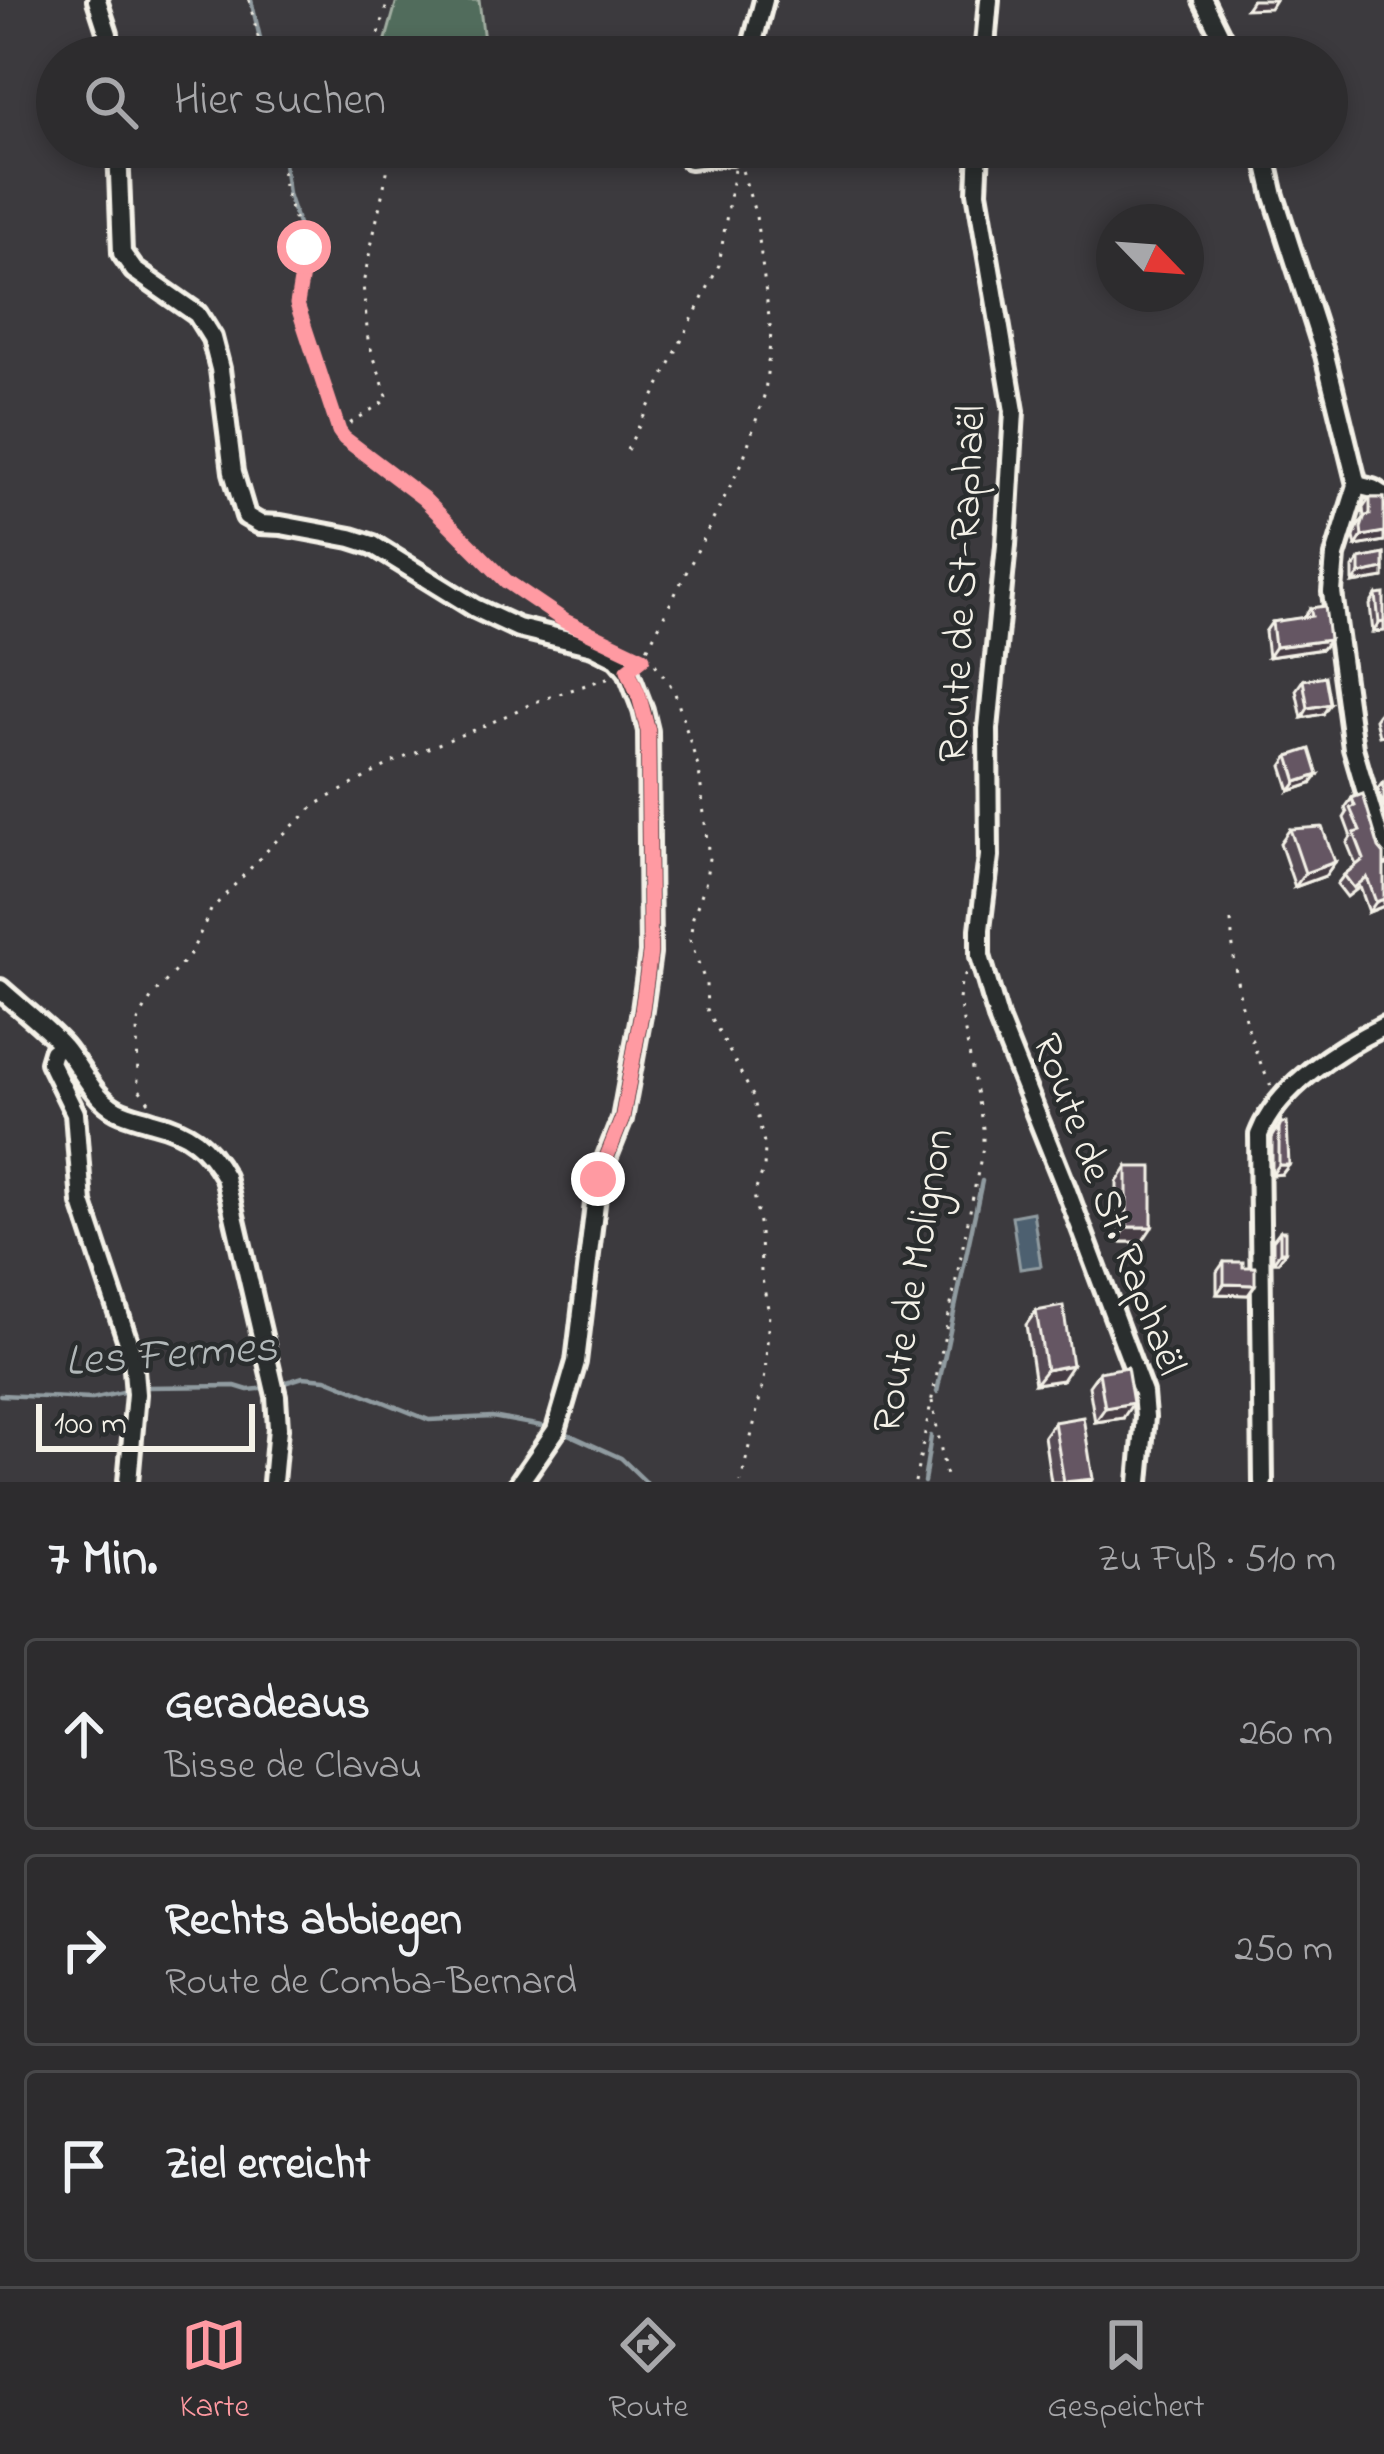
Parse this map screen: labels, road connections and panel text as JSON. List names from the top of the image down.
{
  "streets": {
    "street": ["Route de St-Raphaël", "Route de St. Raphaël"],
    "path": ["Route de Molignon"]
  },
  "crossings": [
    ["Route de St-Raphaël", "Route de St. Raphaël"],
    ["Route de St-Raphaël", "Route de Molignon"],
    ["Route de St. Raphaël", "Route de Molignon"]
  ],
  "water": ["Les Fermes"],
  "scale_bar": "100 m",
  "north": "bottom right",
  "page": {
    "search": "Hier suchen",
    "scale": "100 m",
    "heading": ["7 Min.", "Zu Fuß · 510 m"],
    "list": [
      ["Geradeaus", "Bisse de Clavau", "260 m"],
      ["Rechts abbiegen", "Route de Comba-Bernard", "250 m"],
      "Ziel erreicht"
    ],
    "nav": ["Karte", "Route", "Gespeichert"]
  }
}
